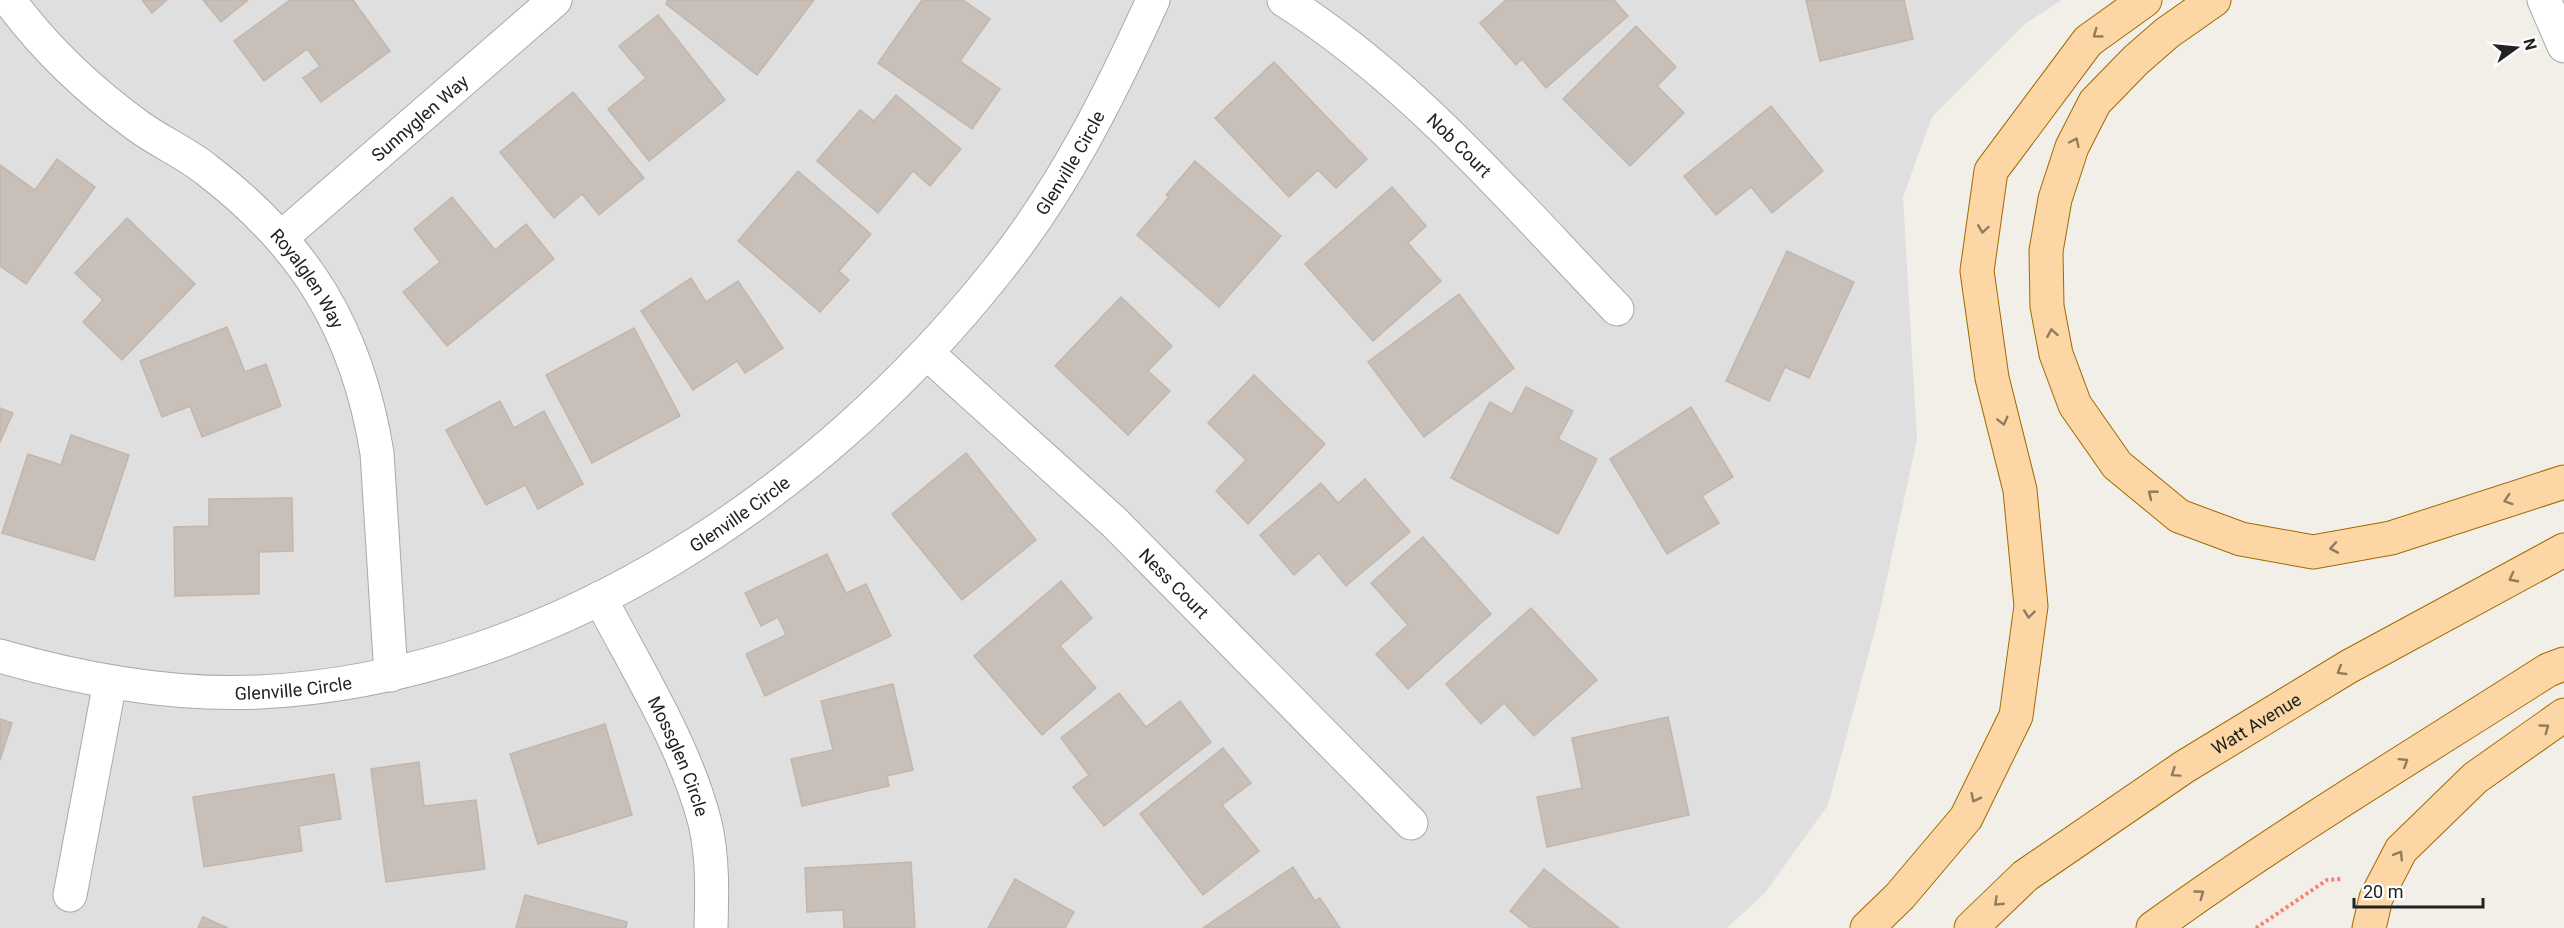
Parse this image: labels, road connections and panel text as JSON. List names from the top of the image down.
{
  "streets": {
    "main road": ["Watt Avenue"],
    "street": [
      "Sunnyglen Way",
      "Nob Court",
      "Glenville Circle",
      "Royalglen Way",
      "Ness Court",
      "Mossglen Circle"
    ]
  },
  "crossings": [
    ["Sunnyglen Way", "Royalglen Way"],
    ["Glenville Circle", "Royalglen Way"],
    ["Glenville Circle", "Ness Court"],
    ["Glenville Circle", "Mossglen Circle"]
  ],
  "scale_bar": "20 m",
  "north": "right"
}
